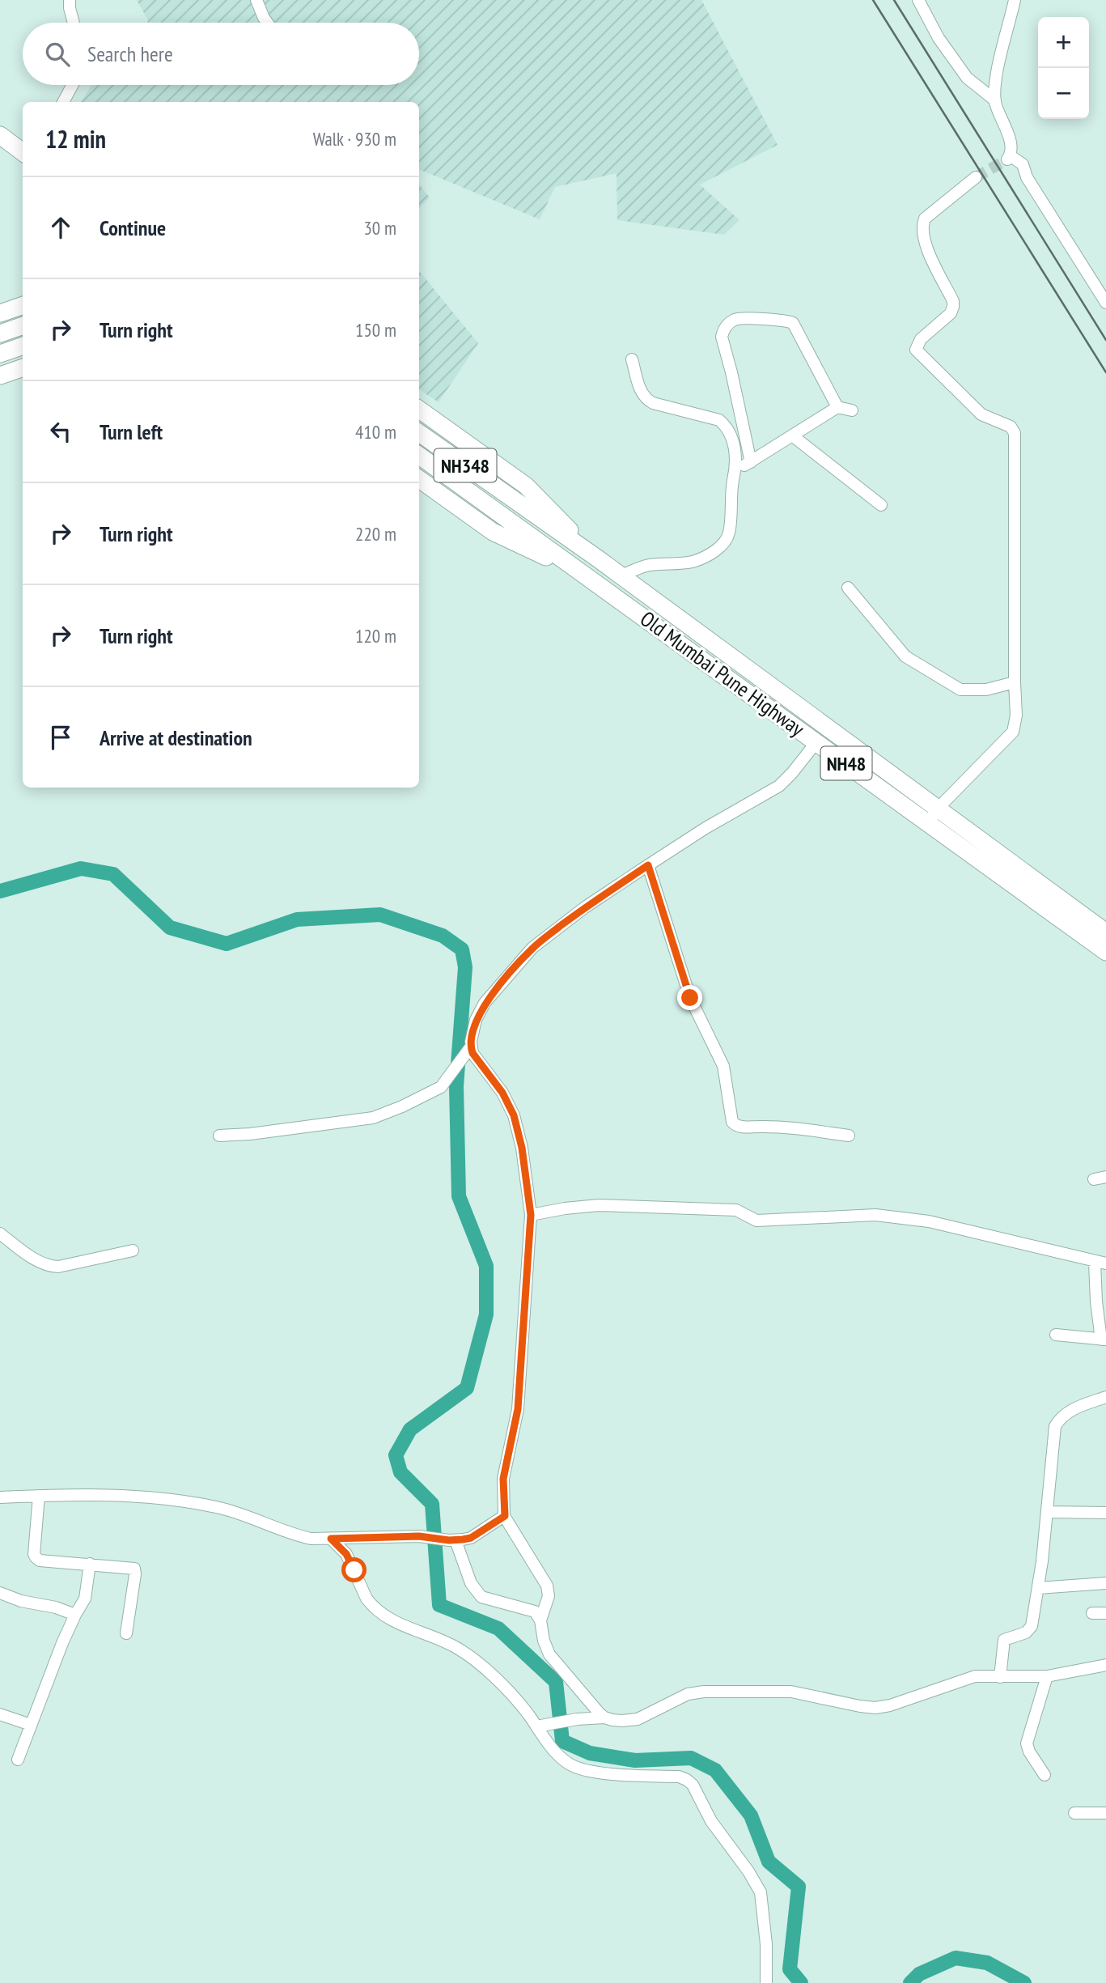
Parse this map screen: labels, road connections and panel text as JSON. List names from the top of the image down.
{
  "streets": {
    "highway": ["NH348", "Old Mumbai Pune Highway", "NH48"]
  },
  "crossings": [
    ["NH348", "Old Mumbai Pune Highway"],
    ["NH348", "NH48"],
    ["Old Mumbai Pune Highway", "NH48"]
  ],
  "page": {
    "map_buttons": ["+", "−"],
    "search": "Search here",
    "heading": ["12 min", "Walk · 930 m"],
    "list": [
      ["Continue", "30 m"],
      ["Turn right", "150 m"],
      ["Turn left", "410 m"],
      ["Turn right", "220 m"],
      ["Turn right", "120 m"],
      "Arrive at destination"
    ]
  }
}
